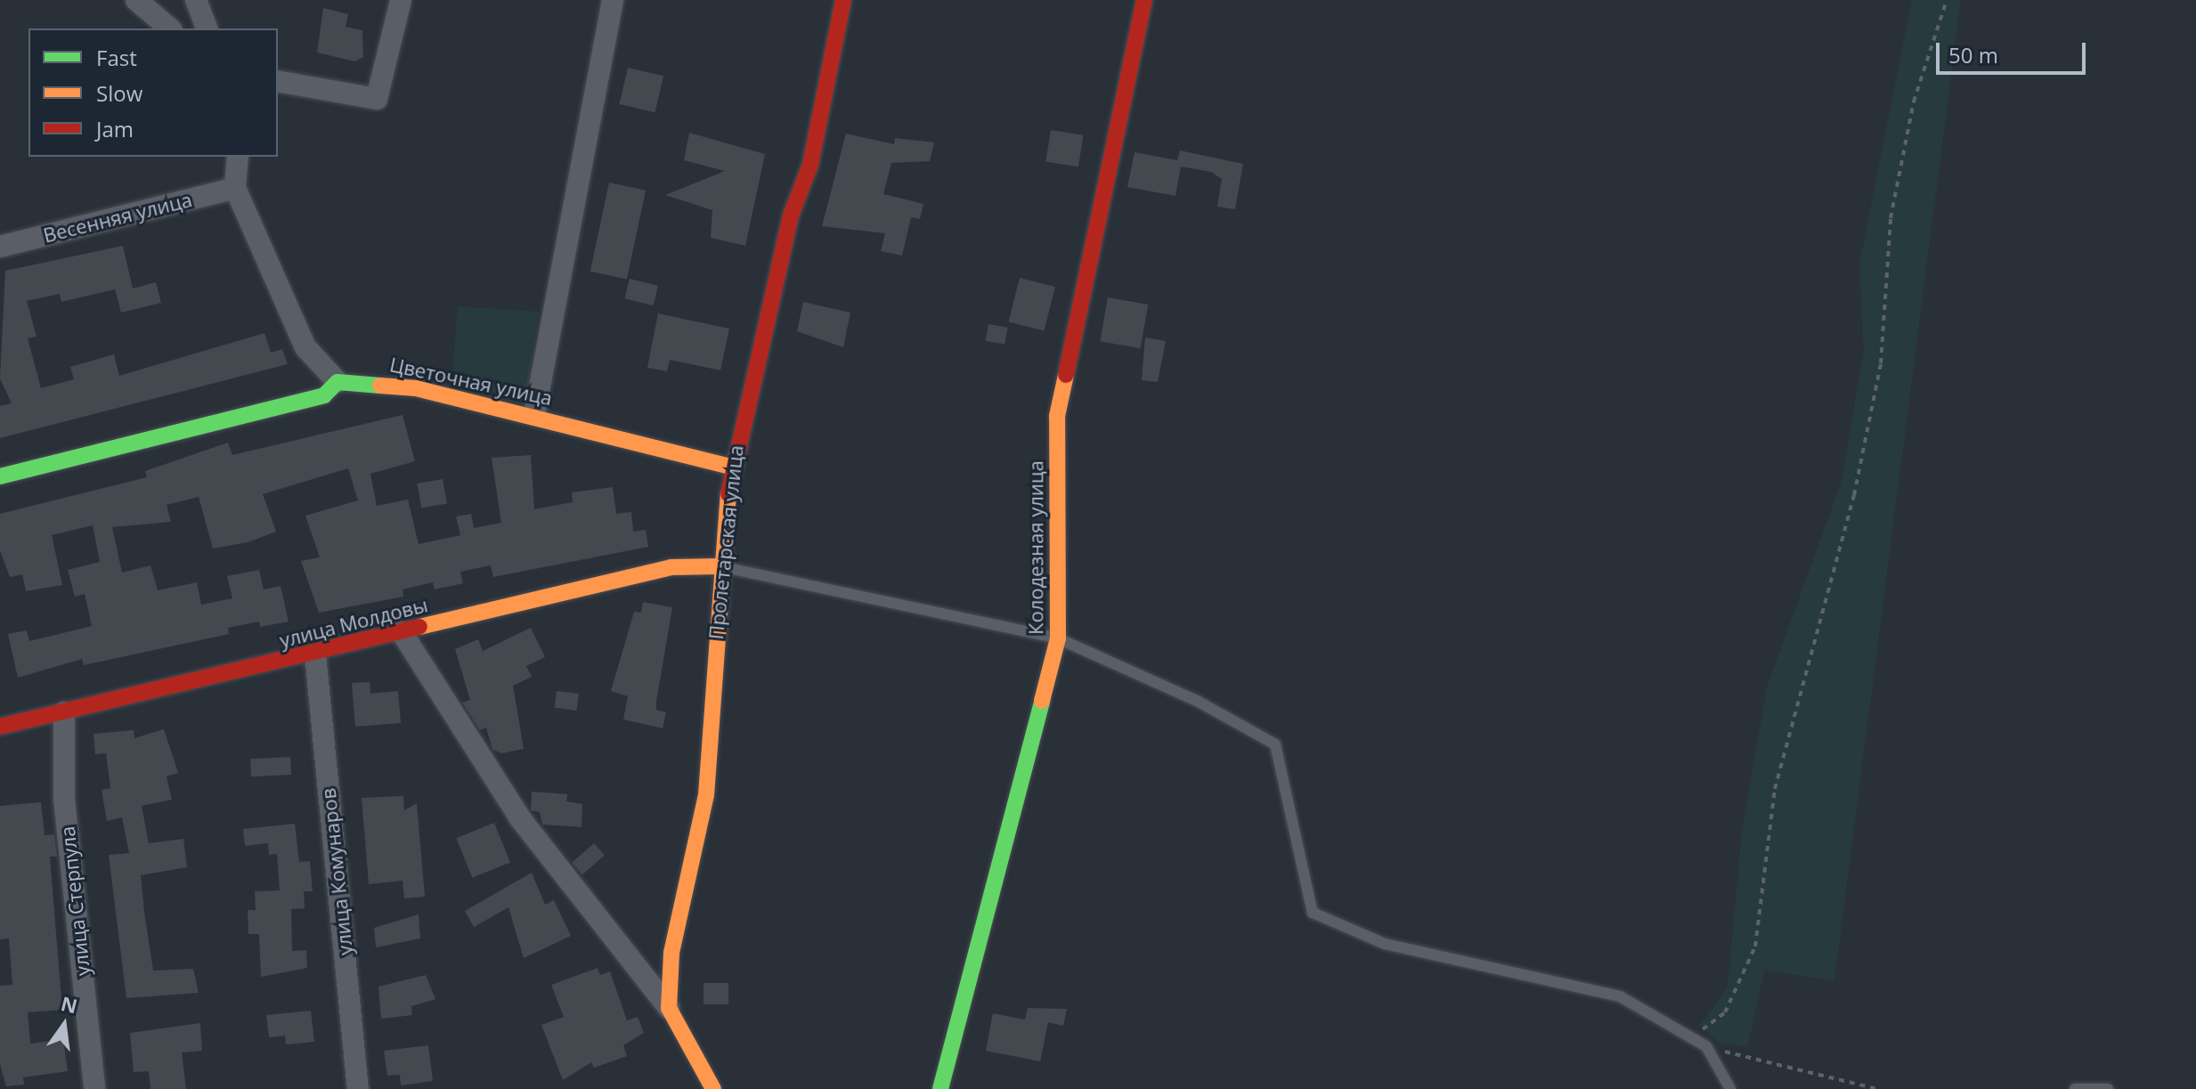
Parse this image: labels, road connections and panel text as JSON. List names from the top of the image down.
{
  "streets": {
    "street": [
      "Весенняя улица",
      "Цветочная улица",
      "Пролетарская улица",
      "Колодезная улица",
      "улица Молдовы",
      "улица Комунаров",
      "улица Стерпула"
    ]
  },
  "crossings": [
    ["Цветочная улица", "Пролетарская улица"],
    ["Пролетарская улица", "улица Молдовы"],
    ["улица Молдовы", "улица Комунаров"],
    ["улица Молдовы", "улица Стерпула"]
  ],
  "legend": ["Fast", "Slow", "Jam"],
  "scale_bar": "50 m",
  "north": "top"
}
